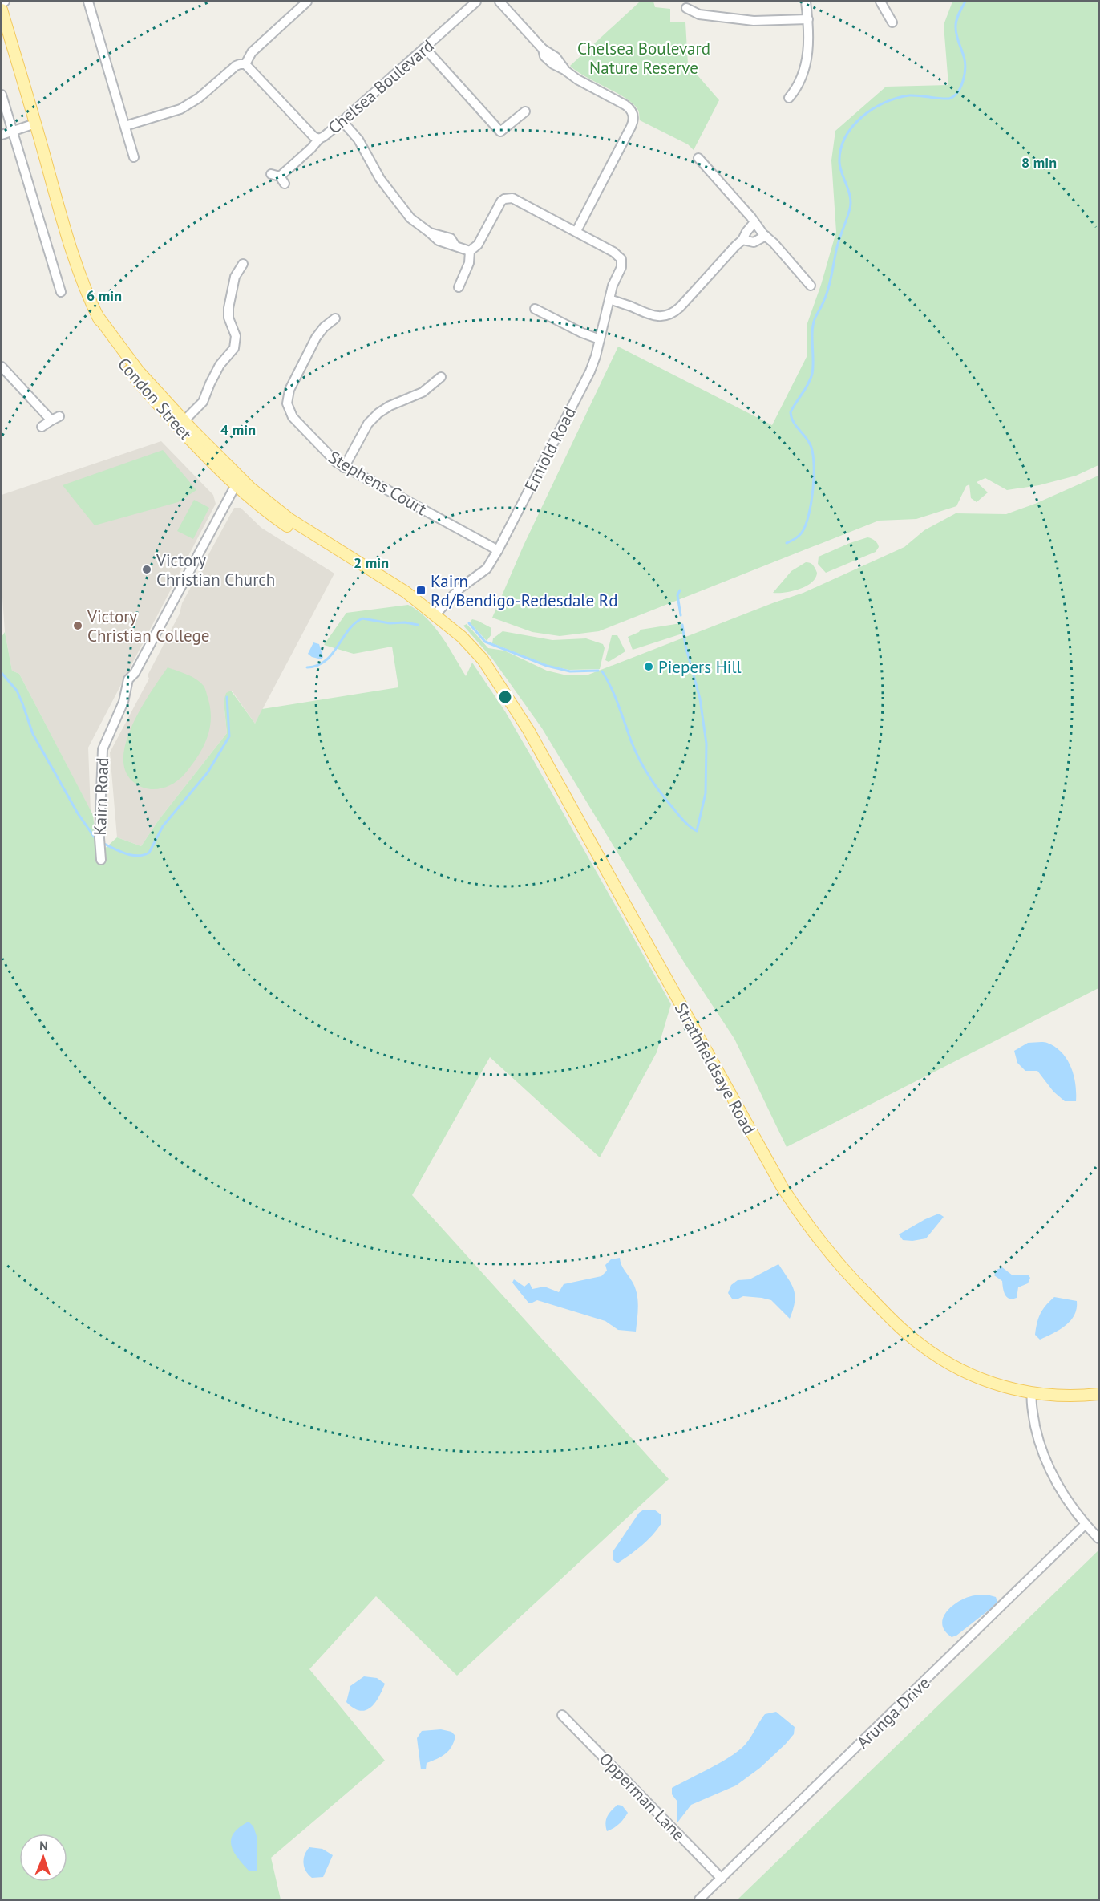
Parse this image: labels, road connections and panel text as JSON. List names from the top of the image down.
{
  "streets": {
    "main road": ["Condon Street", "Strathfieldsaye Road"],
    "street": [
      "Chelsea Boulevard",
      "Erniold Road",
      "Stephens Court",
      "Kairn Road",
      "Arunga Drive",
      "Opperman Lane"
    ]
  },
  "crossings": [
    ["Condon Street", "Erniold Road"],
    ["Condon Street", "Kairn Road"],
    ["Condon Street", "Strathfieldsaye Road"],
    ["Erniold Road", "Stephens Court"],
    ["Erniold Road", "Strathfieldsaye Road"],
    ["Arunga Drive", "Opperman Lane"]
  ],
  "parks": ["Chelsea Boulevard Nature Reserve"],
  "places": {
    "other": ["Victory Christian Church", "Victory Christian College", "Piepers Hill"],
    "transit": ["Kairn Rd/Bendigo-Redesdale Rd"]
  },
  "north": "top",
  "rings": [
    "8 min",
    "6 min",
    "4 min",
    "2 min"
  ]
}
